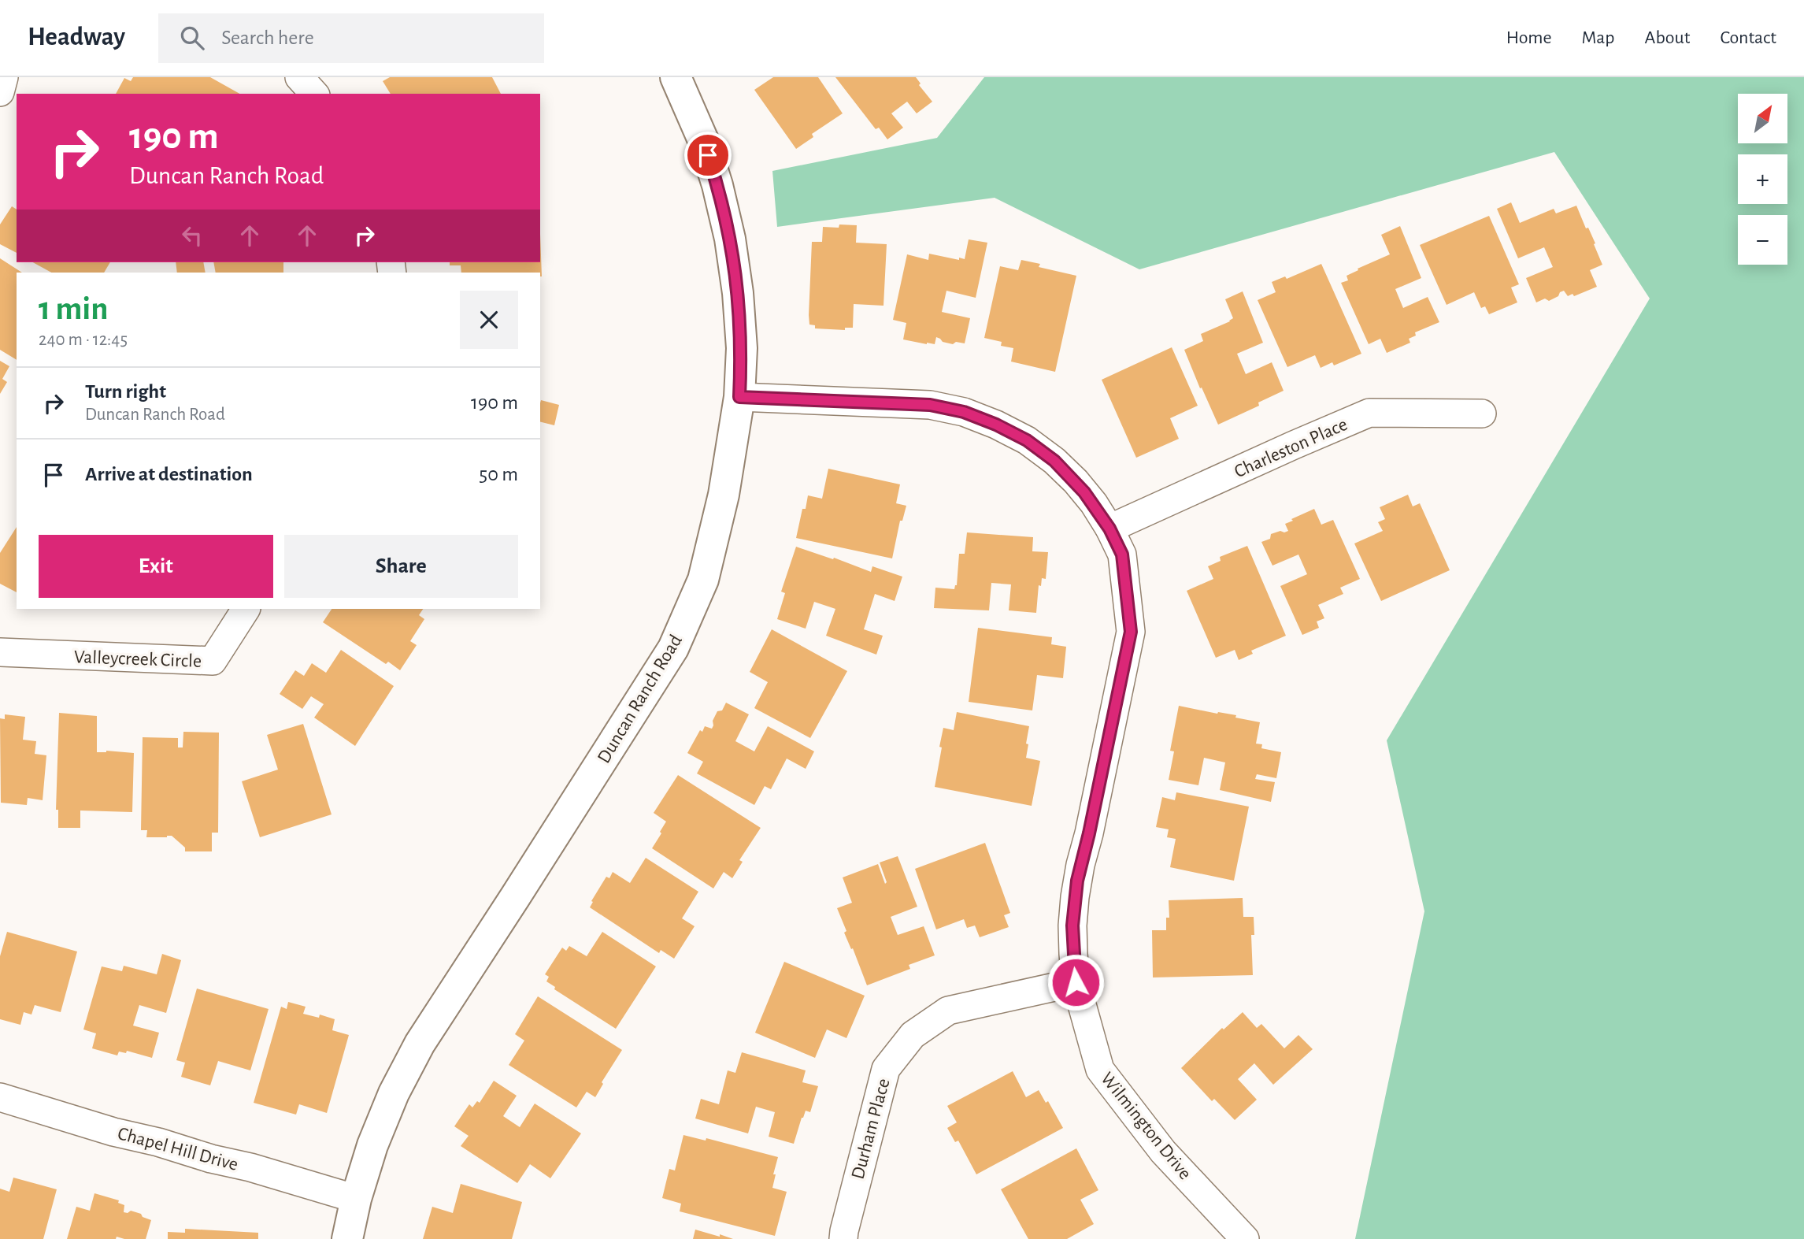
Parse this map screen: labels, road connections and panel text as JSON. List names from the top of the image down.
{
  "streets": {
    "street": [
      "Charleston Place",
      "Valleycreek Circle",
      "Duncan Ranch Road",
      "Wilmington Drive",
      "Durham Place",
      "Chapel Hill Drive"
    ]
  },
  "crossings": [
    ["Charleston Place", "Wilmington Drive"],
    ["Duncan Ranch Road", "Wilmington Drive"],
    ["Duncan Ranch Road", "Chapel Hill Drive"],
    ["Wilmington Drive", "Durham Place"]
  ],
  "north": "top right",
  "page": {
    "header": "Headway",
    "search": "Search here",
    "nav": [
      "Home",
      "Map",
      "About",
      "Contact"
    ],
    "map_buttons": ["+", "−"],
    "turn": ["190 m", "Duncan Ranch Road"],
    "heading": ["1 min", "240 m · 12:45"],
    "list": [
      {
        "name": "Turn right",
        "note": "Duncan Ranch Road",
        "value": "190 m"
      },
      {
        "name": "Arrive at destination",
        "value": "50 m"
      }
    ],
    "buttons": ["Exit", "Share"]
  }
}
